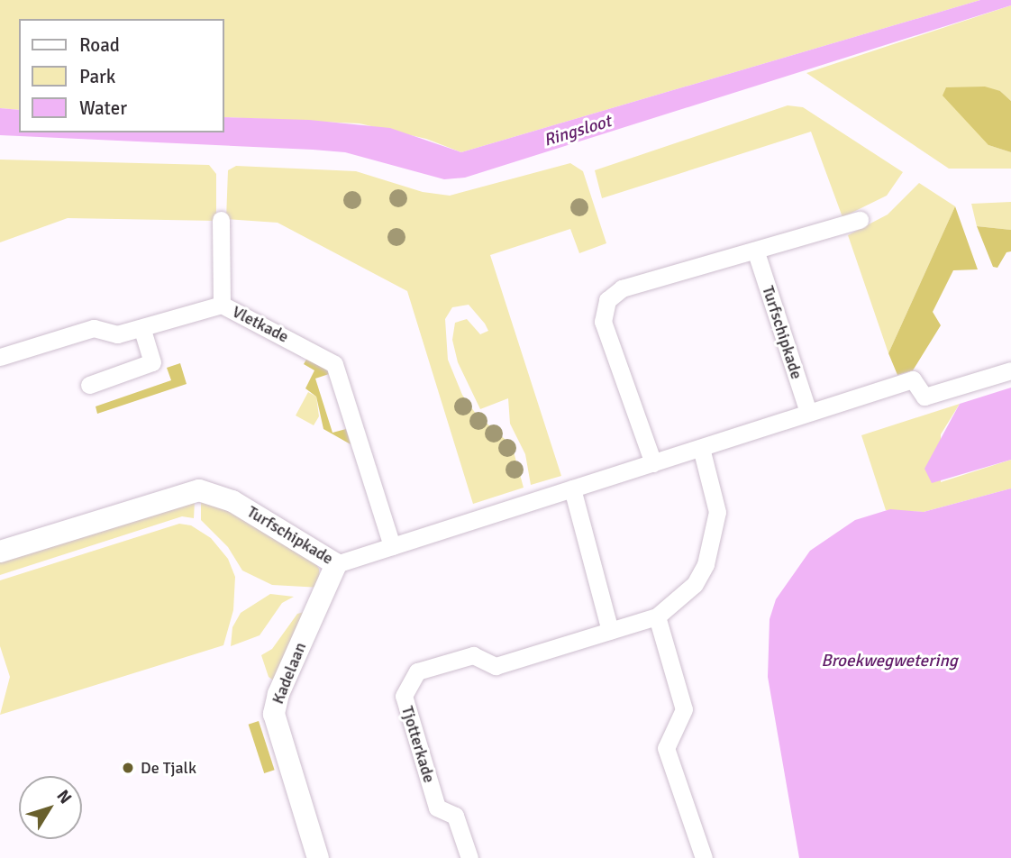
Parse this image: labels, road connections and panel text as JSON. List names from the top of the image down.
{
  "streets": {
    "street": [
      "Vletkade",
      "Turfschipkade",
      "Kadelaan",
      "Tjotterkade"
    ]
  },
  "crossings": [
    ["Vletkade", "Turfschipkade"],
    ["Turfschipkade", "Kadelaan"],
    ["Turfschipkade", "Tjotterkade"]
  ],
  "water": ["Ringsloot", "Broekwegwetering"],
  "places": ["De Tjalk"],
  "legend": ["Road", "Park", "Water"],
  "north": "top right"
}
